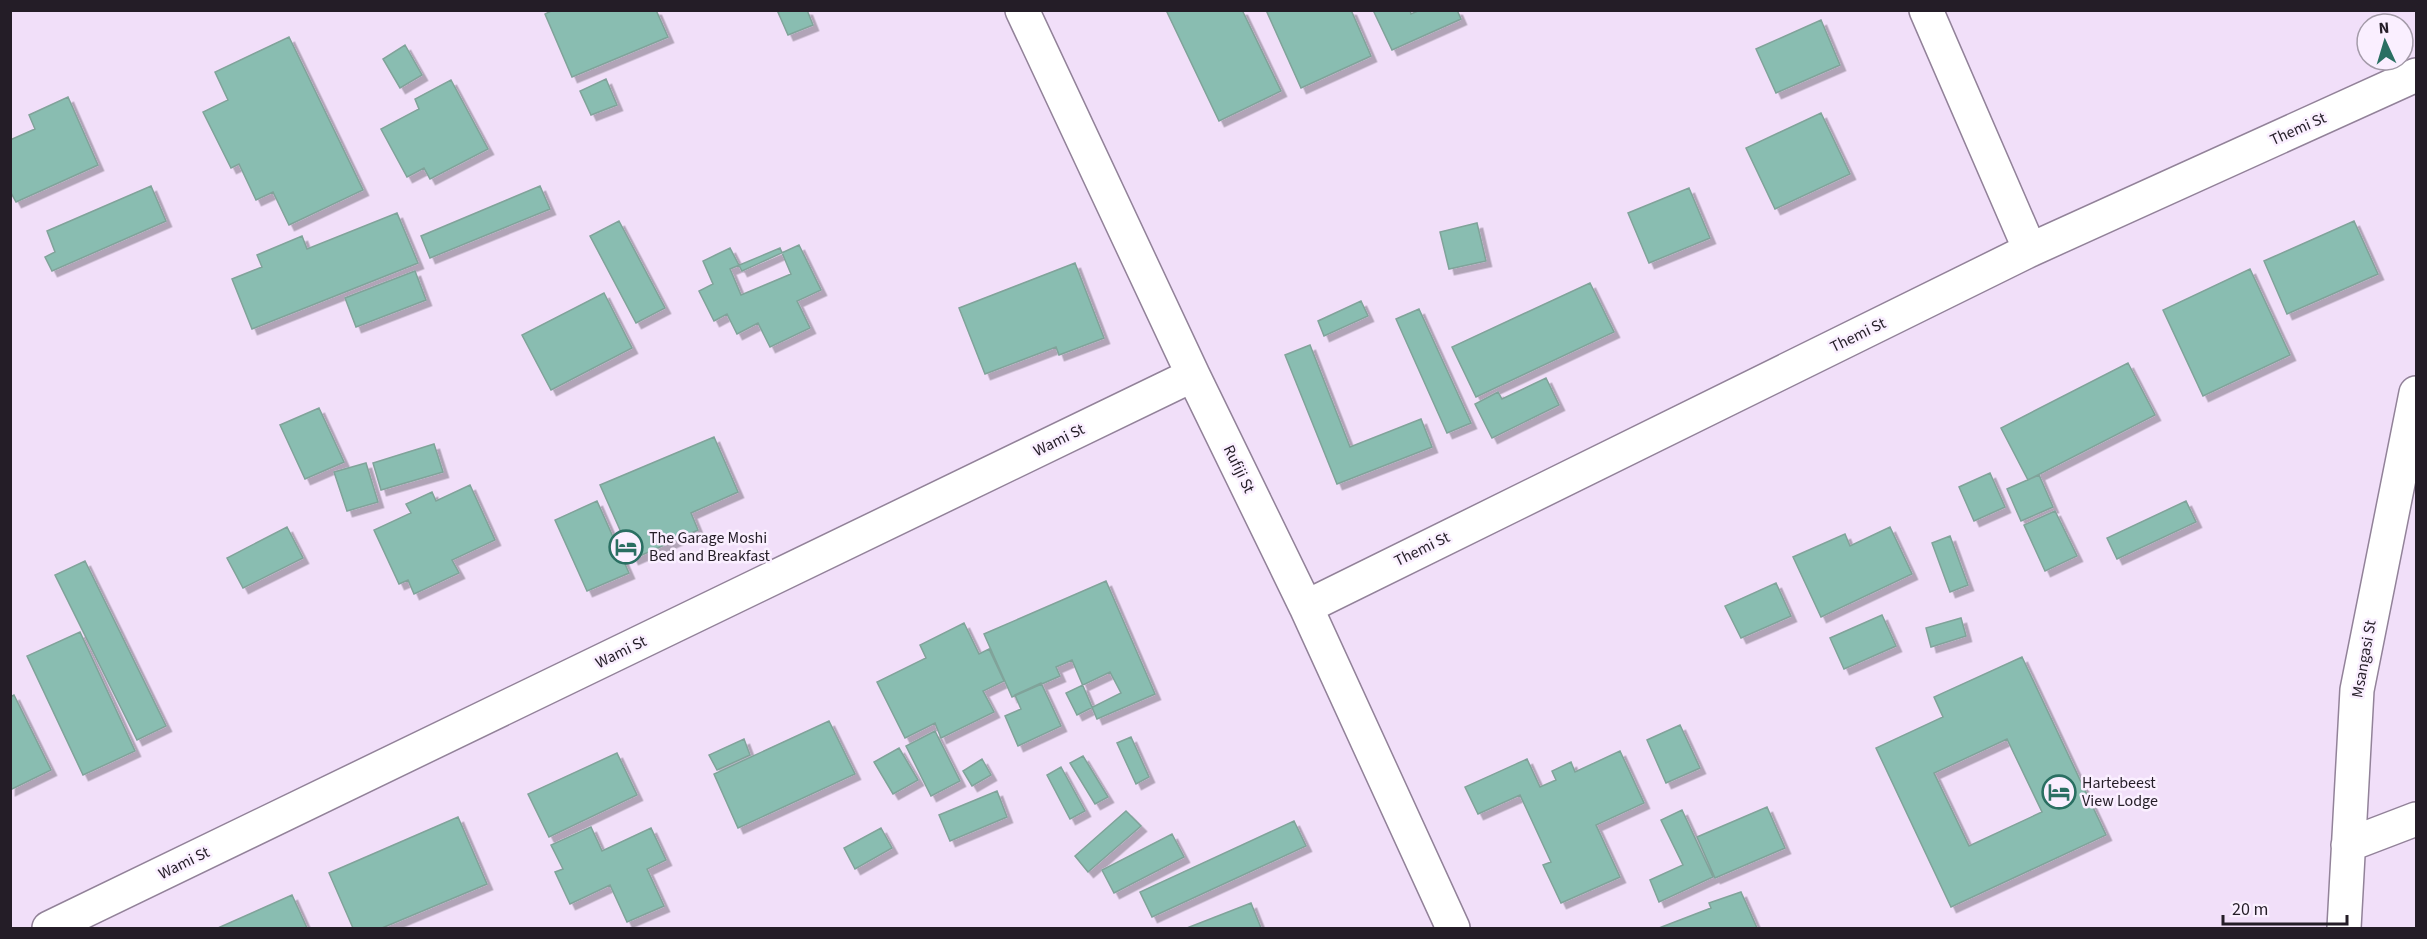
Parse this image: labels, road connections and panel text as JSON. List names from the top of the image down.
{
  "streets": {
    "street": [
      "Themi St",
      "Wami St",
      "Rufiji St",
      "Msangasi St"
    ]
  },
  "crossings": [
    ["Themi St", "Rufiji St"],
    ["Wami St", "Rufiji St"]
  ],
  "places": {
    "hotel": ["The Garage Moshi Bed and Breakfast", "Hartebeest View Lodge"]
  },
  "scale_bar": "20 m",
  "north": "top"
}
